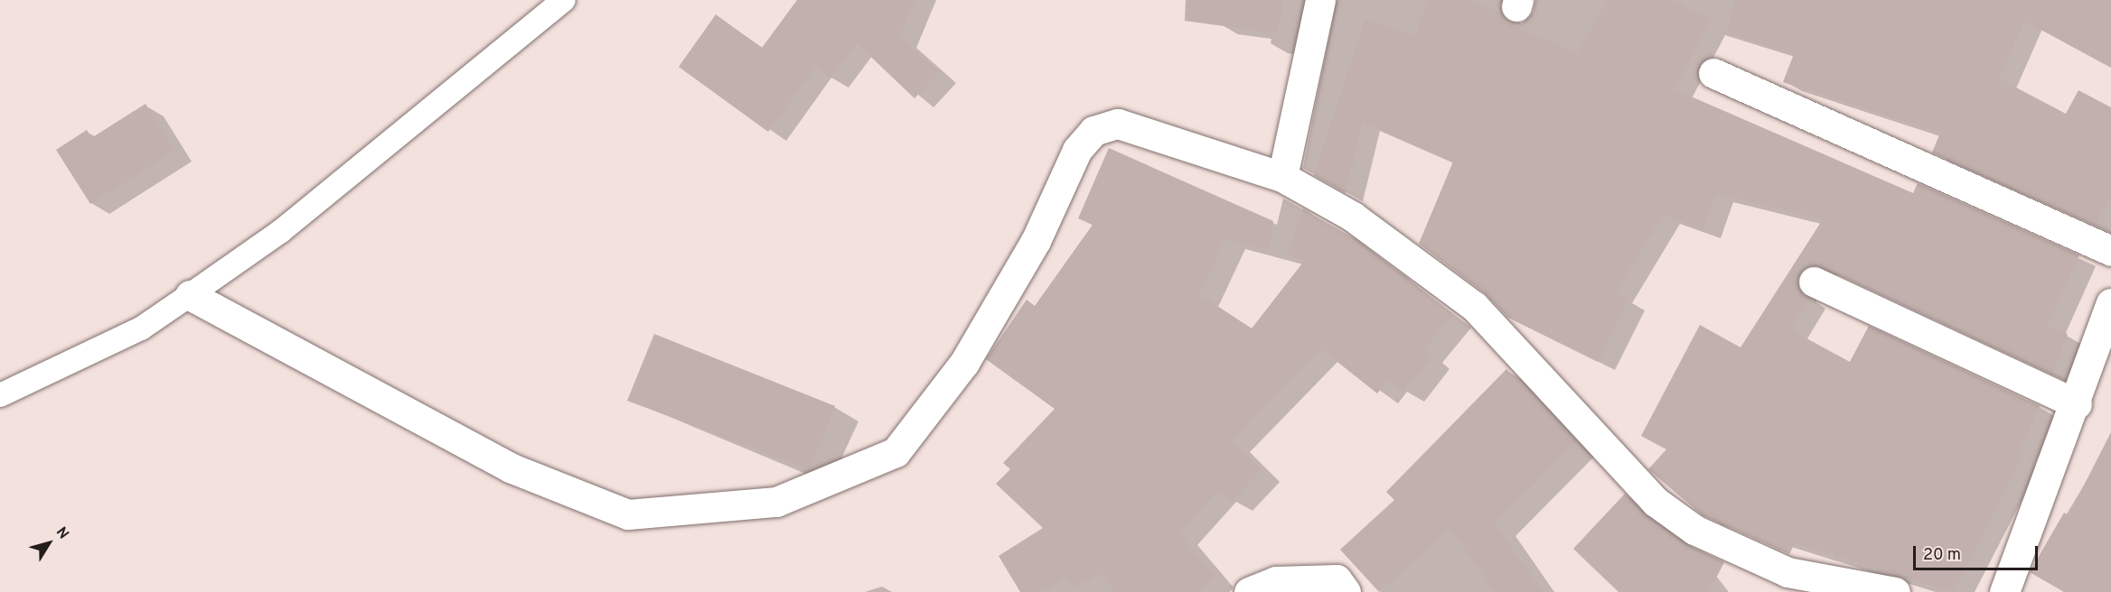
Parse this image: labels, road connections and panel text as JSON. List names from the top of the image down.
{
  "scale_bar": "20 m",
  "north": "top right"
}
